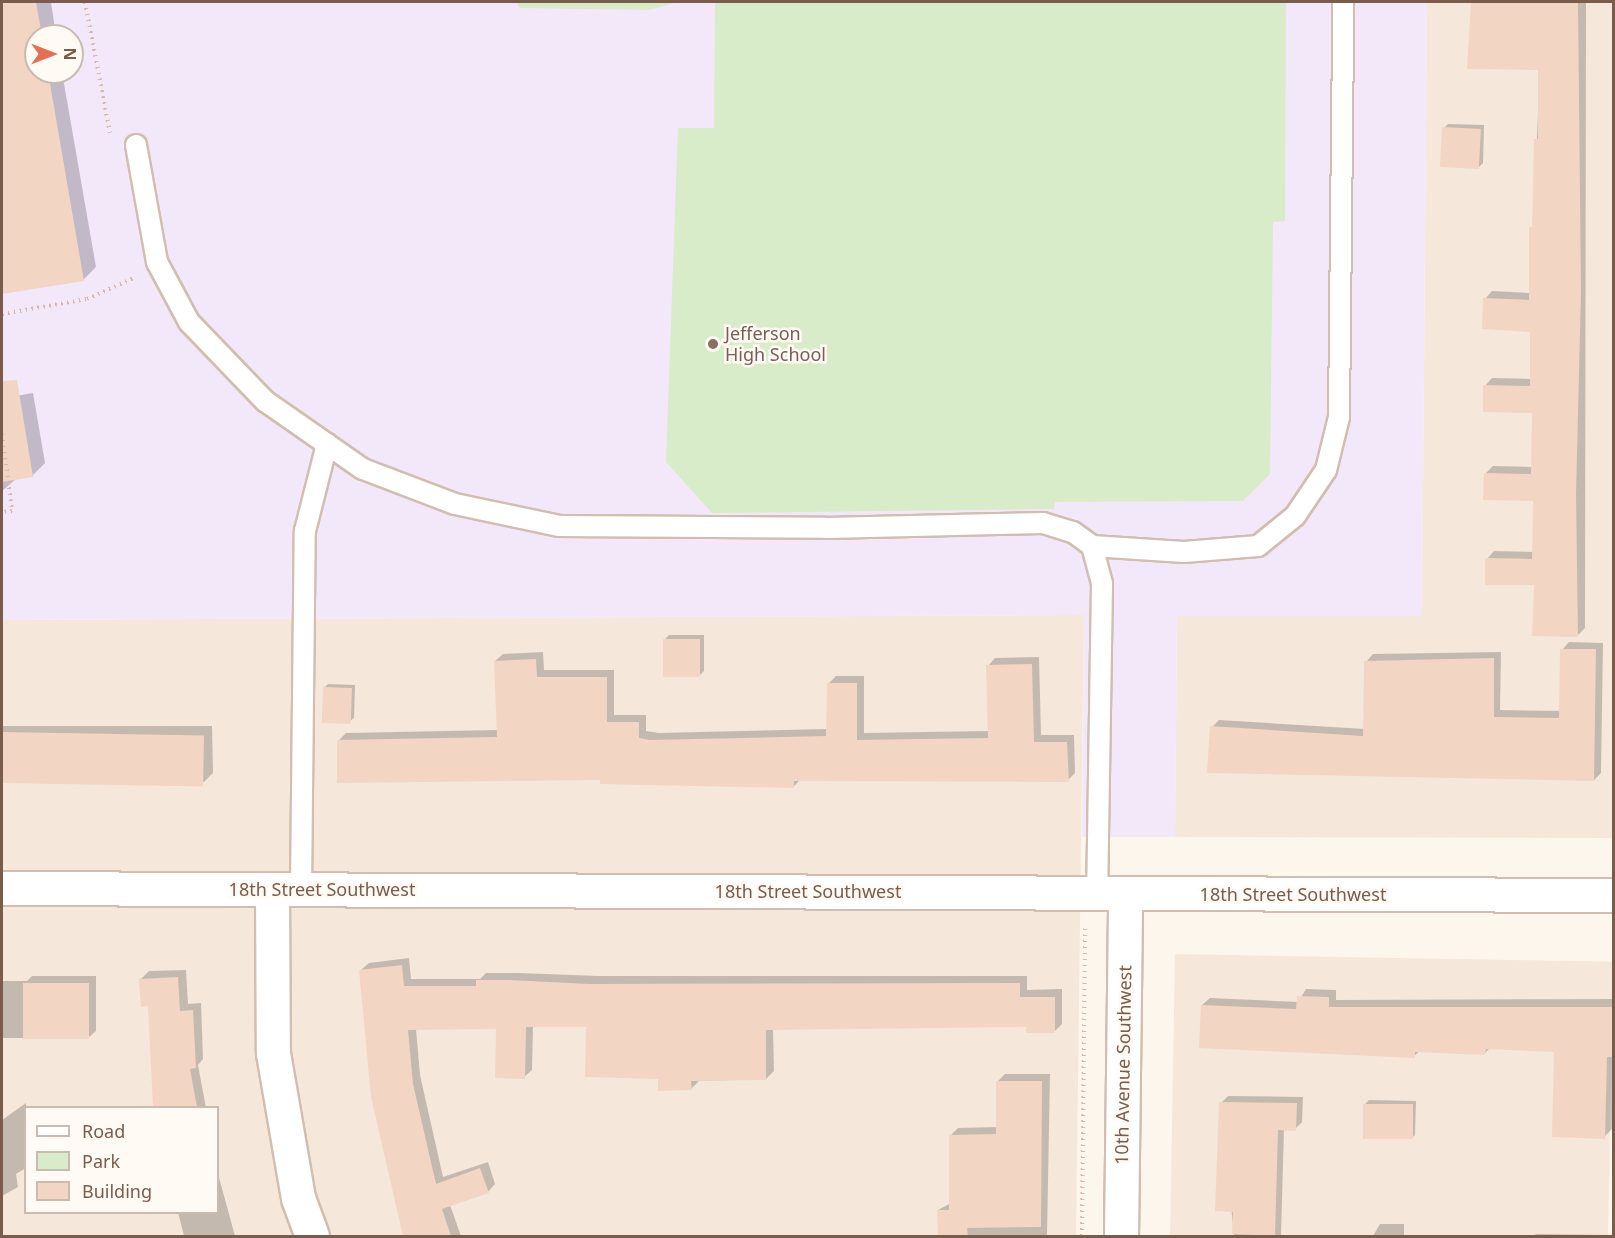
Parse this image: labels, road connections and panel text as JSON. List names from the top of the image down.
{
  "streets": {
    "street": ["18th Street Southwest", "10th Avenue Southwest"]
  },
  "crossings": [
    ["18th Street Southwest", "10th Avenue Southwest"]
  ],
  "places": ["Jefferson High School"],
  "legend": ["Road", "Park", "Building"],
  "north": "right"
}
